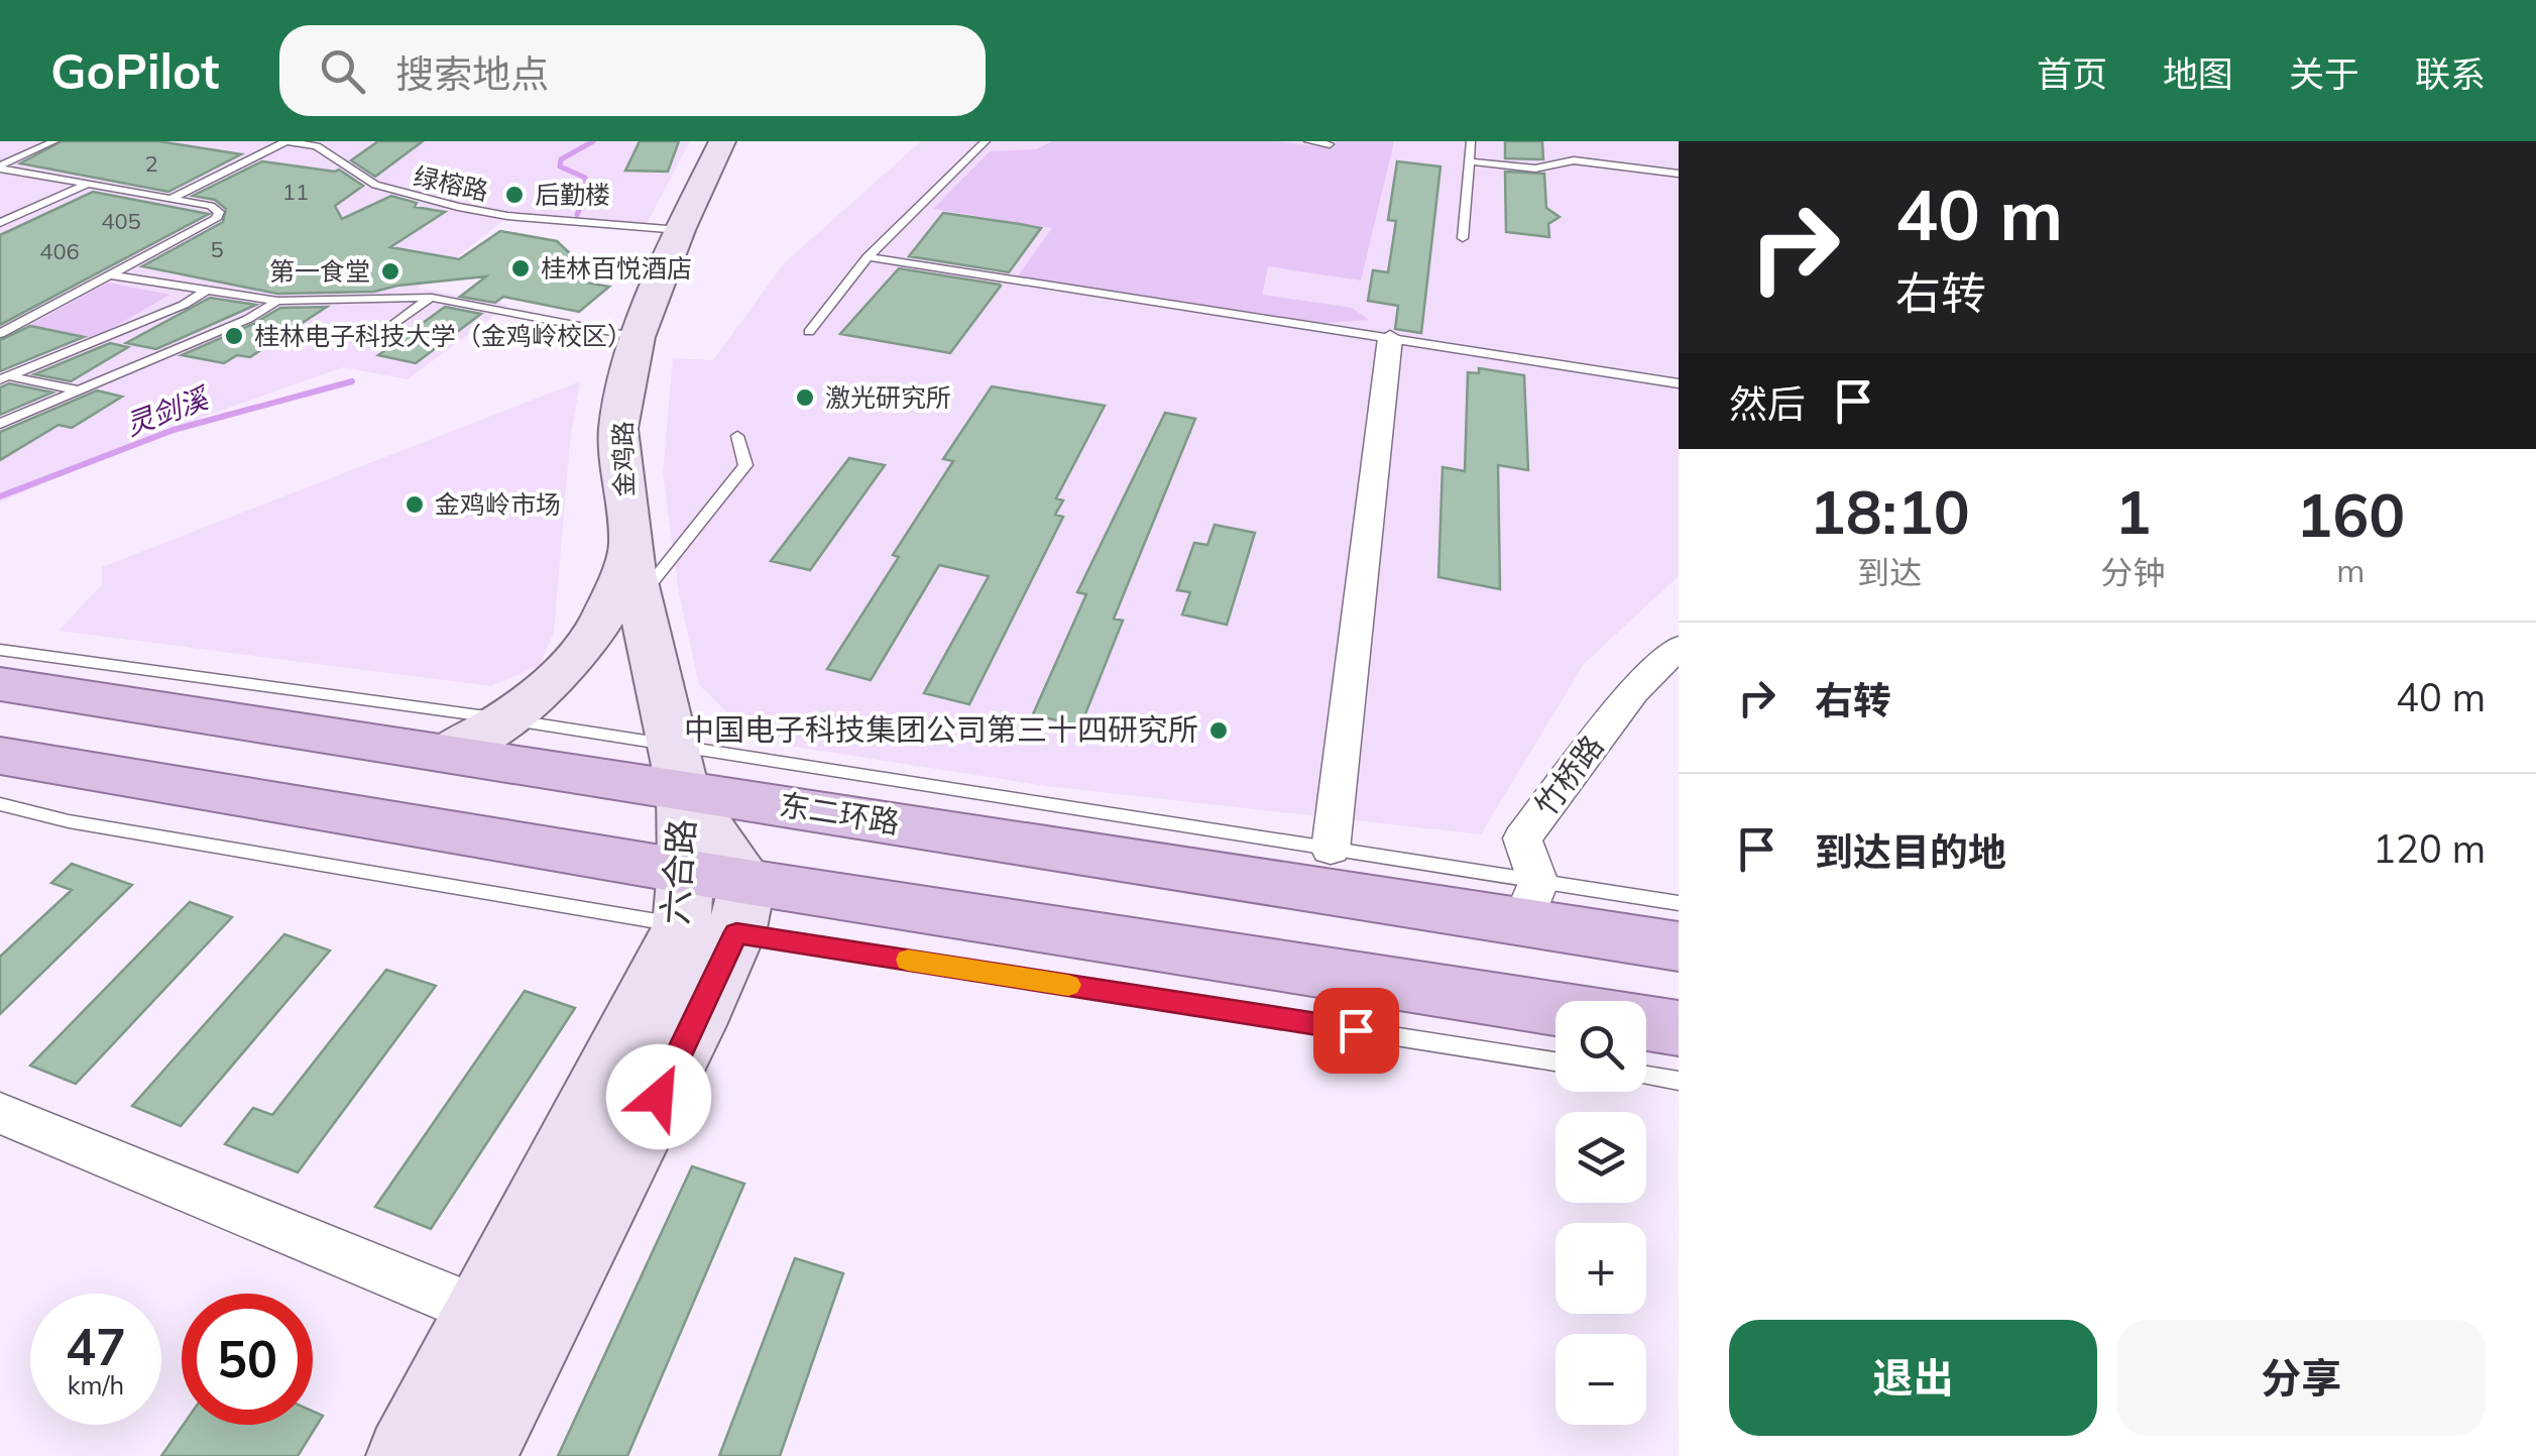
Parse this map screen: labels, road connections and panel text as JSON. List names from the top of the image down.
{
  "streets": {
    "main road": ["金鸡路", "东二环路", "六合路"],
    "street": ["竹桥路"],
    "lane": ["绿榕路"]
  },
  "crossings": [
    ["绿榕路", "金鸡路"],
    ["金鸡路", "东二环路"],
    ["金鸡路", "六合路"],
    ["竹桥路", "东二环路"],
    ["东二环路", "六合路"]
  ],
  "water": ["灵剑溪"],
  "places": [
    "后勤楼",
    "桂林百悦酒店",
    "第一食堂",
    "桂林电子科技大学（金鸡岭校区）",
    "激光研究所",
    "金鸡岭市场",
    "中国电子科技集团公司第三十四研究所"
  ],
  "house_numbers": [
    "2",
    "11",
    "405",
    "5",
    "406"
  ],
  "page": {
    "header": "GoPilot",
    "search": "搜索地点",
    "nav": [
      "首页",
      "地图",
      "关于",
      "联系"
    ],
    "turn": ["40 m", "右转"],
    "then": "然后",
    "eta": [
      "18:10",
      "到达",
      "1",
      "分钟",
      "160",
      "m"
    ],
    "list": [
      {
        "name": "右转",
        "value": "40 m"
      },
      {
        "name": "到达目的地",
        "value": "120 m"
      }
    ],
    "map_buttons": ["+", "−"],
    "speed": "47 km/h",
    "limit": "50",
    "buttons": ["退出", "分享"]
  }
}
